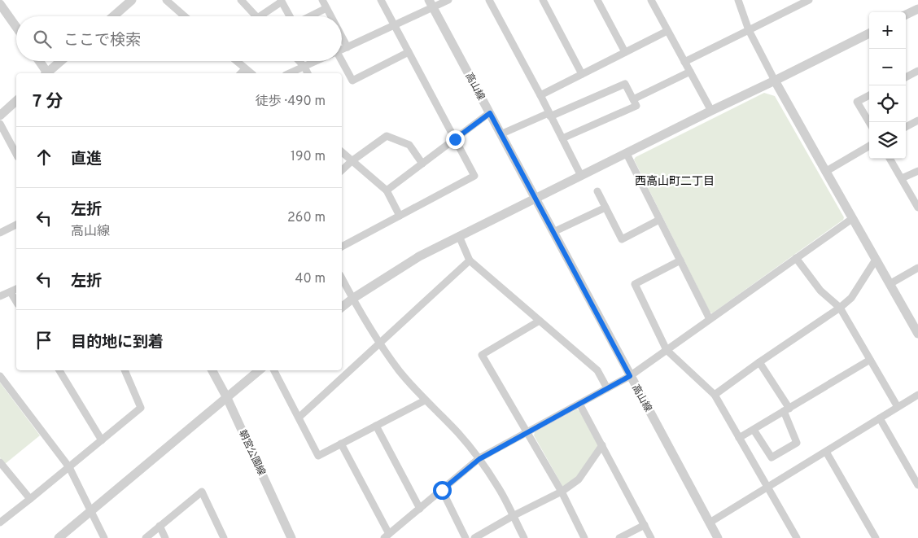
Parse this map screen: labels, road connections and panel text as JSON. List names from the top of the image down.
{
  "streets": {
    "street": ["高山線", "朝宮公園線"]
  },
  "districts": ["西高山町二丁目"],
  "page": {
    "map_buttons": ["+", "−"],
    "search": "ここで検索",
    "heading": ["7 分", "徒歩 · 490 m"],
    "list": [
      ["直進", "190 m"],
      ["左折", "高山線", "260 m"],
      ["左折", "40 m"],
      "目的地に到着"
    ]
  }
}
